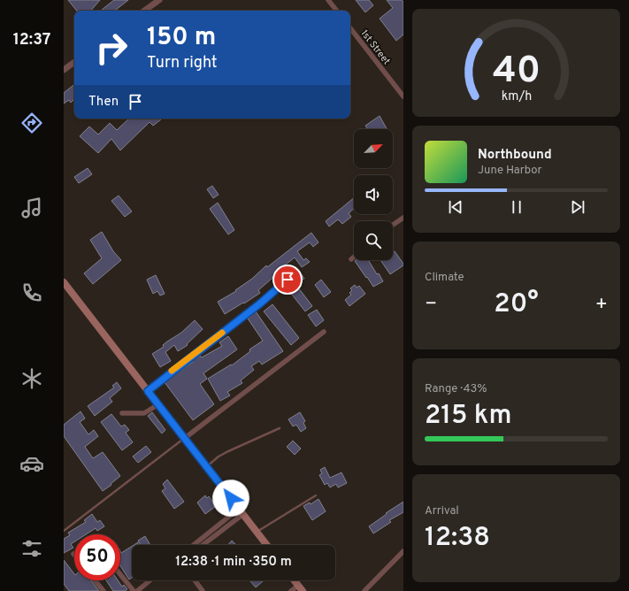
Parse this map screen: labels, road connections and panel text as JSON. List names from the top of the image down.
{
  "streets": {
    "street": ["1st Street"]
  },
  "north": "top right",
  "page": {
    "tabs": "12:37",
    "turn": ["150 m", "Turn right"],
    "then": "Then",
    "song": ["Northbound", "June Harbor"],
    "tile": [
      "Climate",
      ["Range · 43%", "215 km"],
      ["Arrival", "12:38"]
    ],
    "heat": ["−", "20°", "+"],
    "limit": "50",
    "trip": "12:38 · 1 min · 350 m",
    "gauge": ["40", "km/h"]
  }
}
